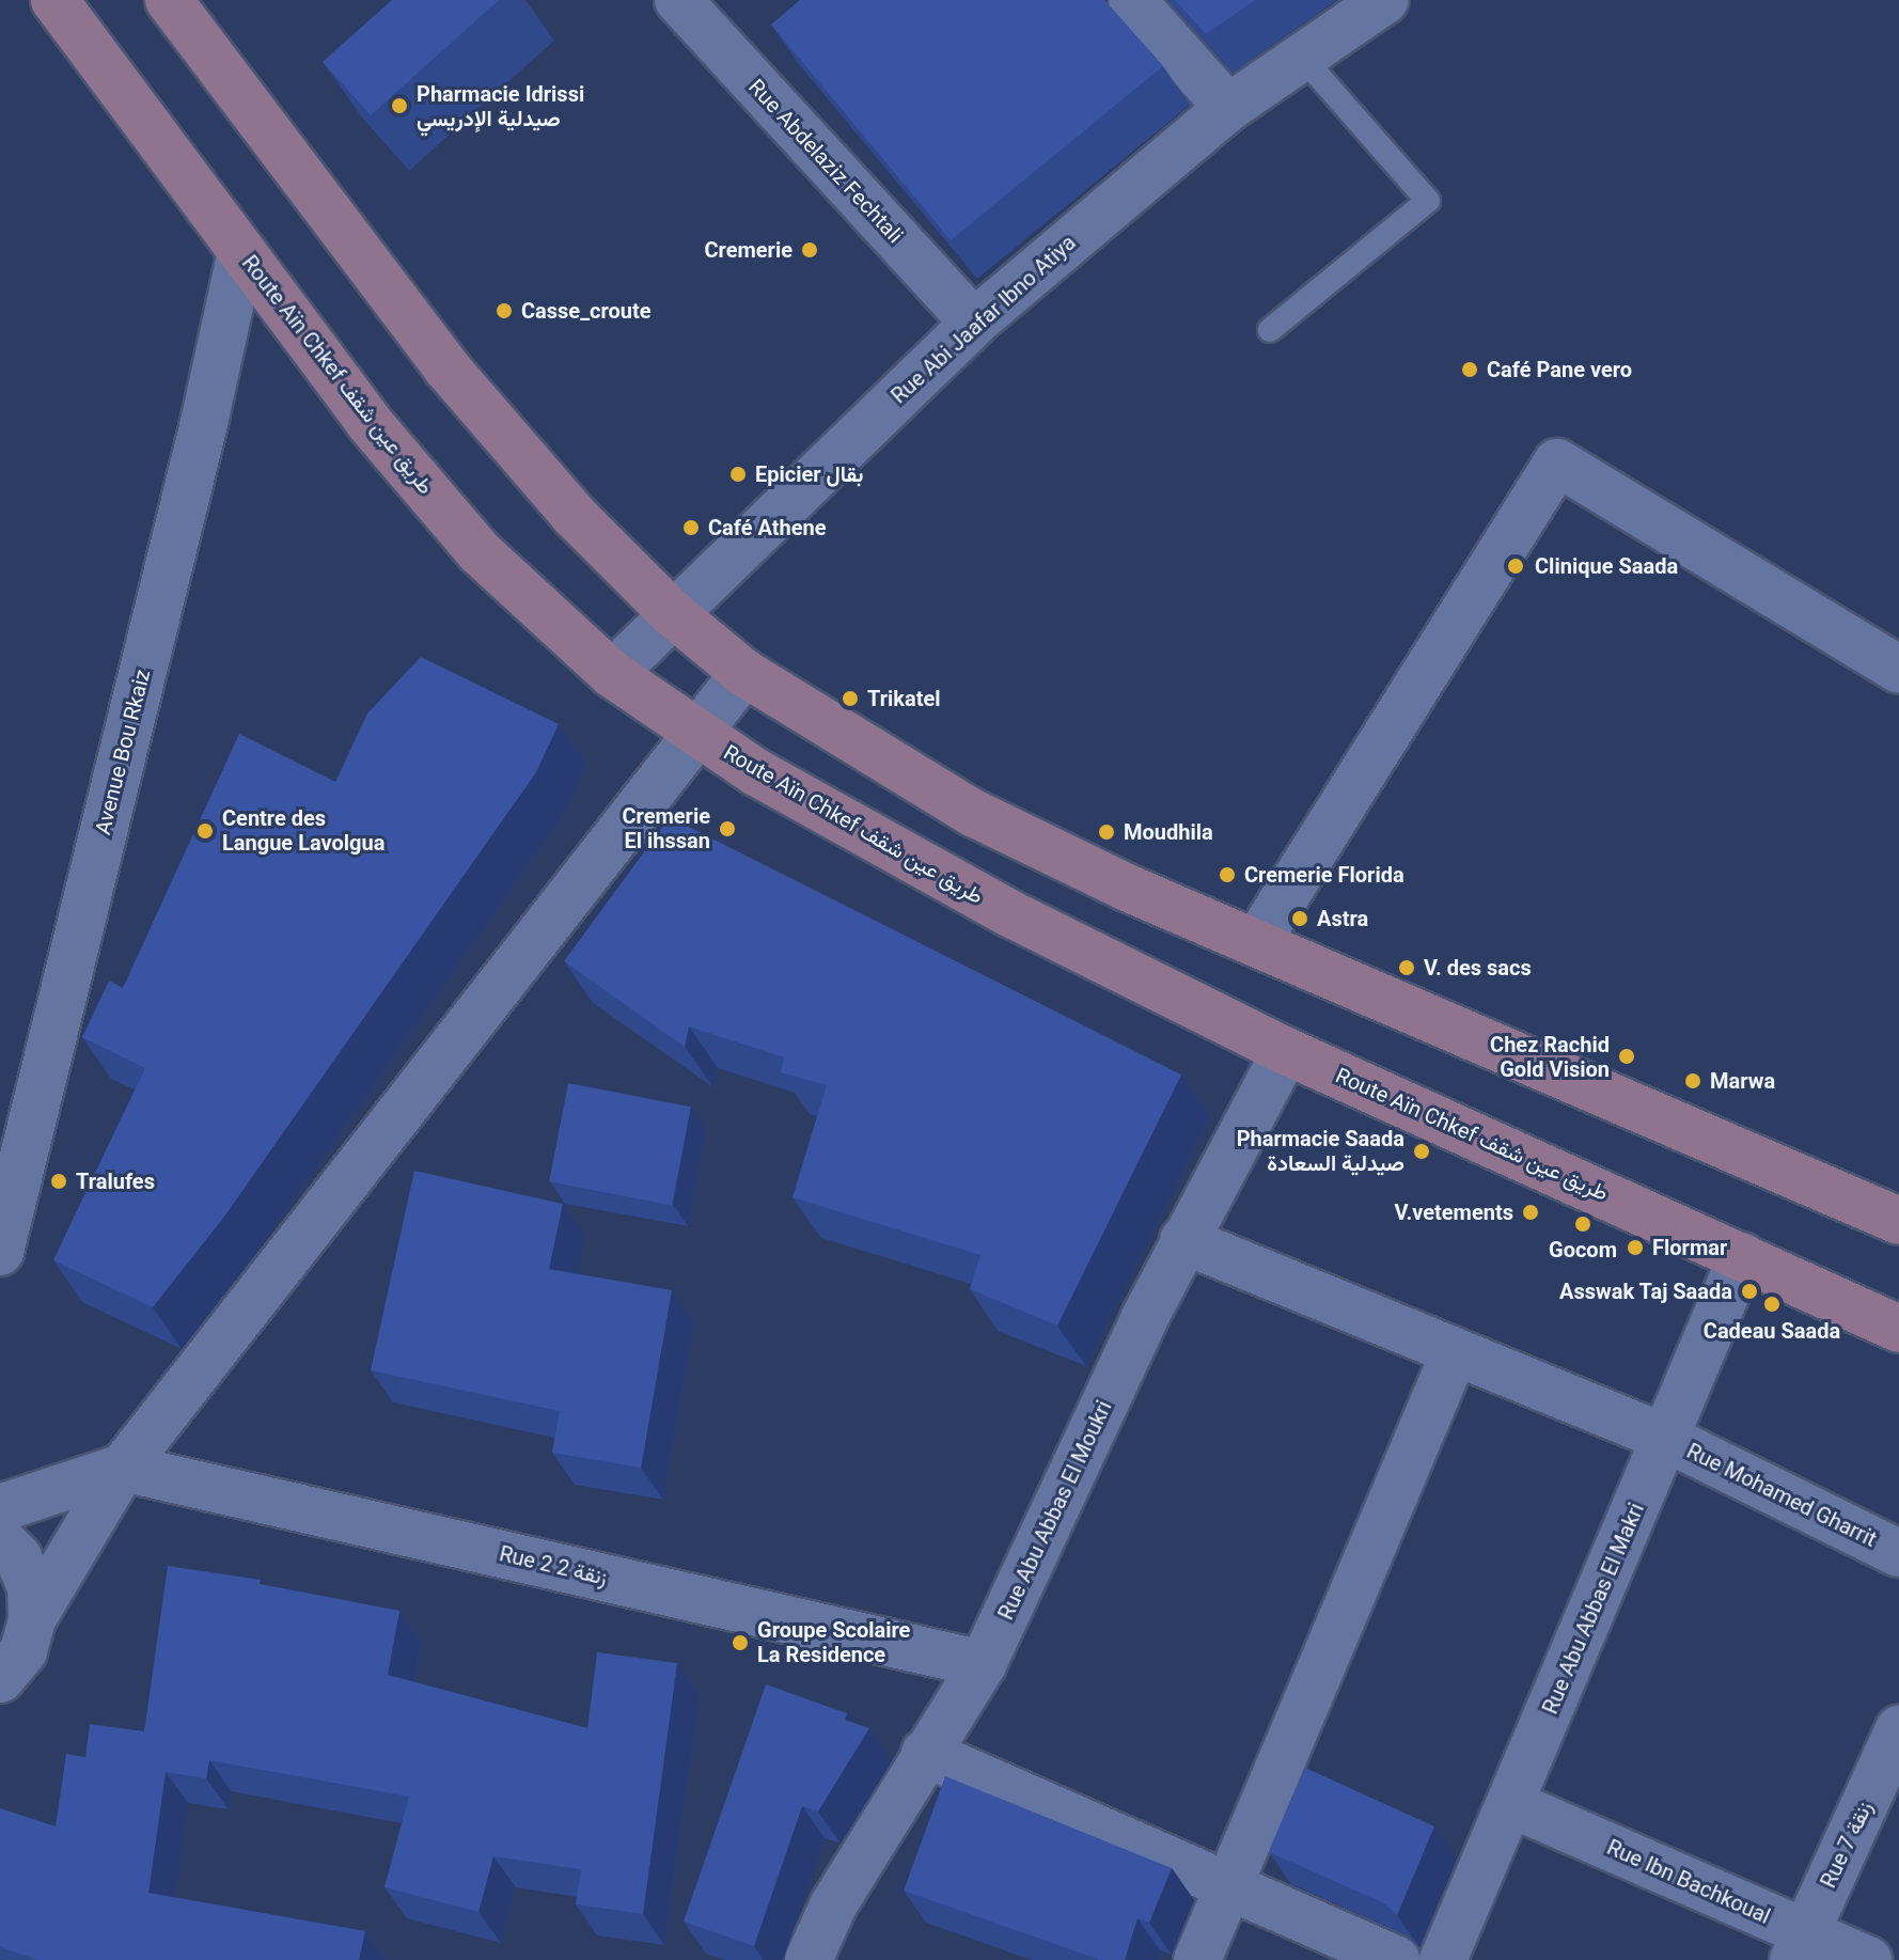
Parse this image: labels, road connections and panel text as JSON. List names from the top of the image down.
{
  "streets": {
    "main road": ["Route Aïn Chkef طريق عين شقف"],
    "street": [
      "Rue Abdelaziz Fechtali",
      "Rue Abi Jaafar Ibno Atiya",
      "Avenue Bou Rkaiz",
      "Rue Mohamed Gharrit",
      "Rue Abu Abbas El Moukri",
      "Rue 2 زنقة 2",
      "Rue Abu Abbas El Makri",
      "Rue 7 زنقة",
      "Rue Ibn Bachkoual"
    ]
  },
  "crossings": [
    ["Rue Abdelaziz Fechtali", "Rue Abi Jaafar Ibno Atiya"],
    ["Rue Abi Jaafar Ibno Atiya", "Route Aïn Chkef طريق عين شقف"],
    ["Route Aïn Chkef طريق عين شقف", "Avenue Bou Rkaiz"],
    ["Route Aïn Chkef طريق عين شقف", "Rue Abu Abbas El Moukri"],
    ["Route Aïn Chkef طريق عين شقف", "Rue Abu Abbas El Makri"],
    ["Rue Mohamed Gharrit", "Rue Abu Abbas El Moukri"],
    ["Rue Mohamed Gharrit", "Rue Abu Abbas El Makri"],
    ["Rue Abu Abbas El Moukri", "Rue 2 زنقة 2"],
    ["Rue Abu Abbas El Makri", "Rue Ibn Bachkoual"],
    ["Rue 7 زنقة", "Rue Ibn Bachkoual"]
  ],
  "places": [
    "Pharmacie Idrissi صيدلية الإدريسي",
    "Cremerie",
    "Casse_croute",
    "Café Pane vero",
    "Epicier بقال",
    "Café Athene",
    "Clinique Saada",
    "Trikatel",
    "Cremerie El ihssan",
    "Centre des Langue Lavolgua",
    "Moudhila",
    "Cremerie Florida",
    "Astra",
    "V. des sacs",
    "Chez Rachid Gold Vision",
    "Marwa",
    "Pharmacie Saada صيدلية السعادة",
    "Tralufes",
    "V.vetements",
    "Gocom",
    "Flormar",
    "Asswak Taj Saada",
    "Cadeau Saada",
    "Groupe Scolaire La Residence"
  ]
}
